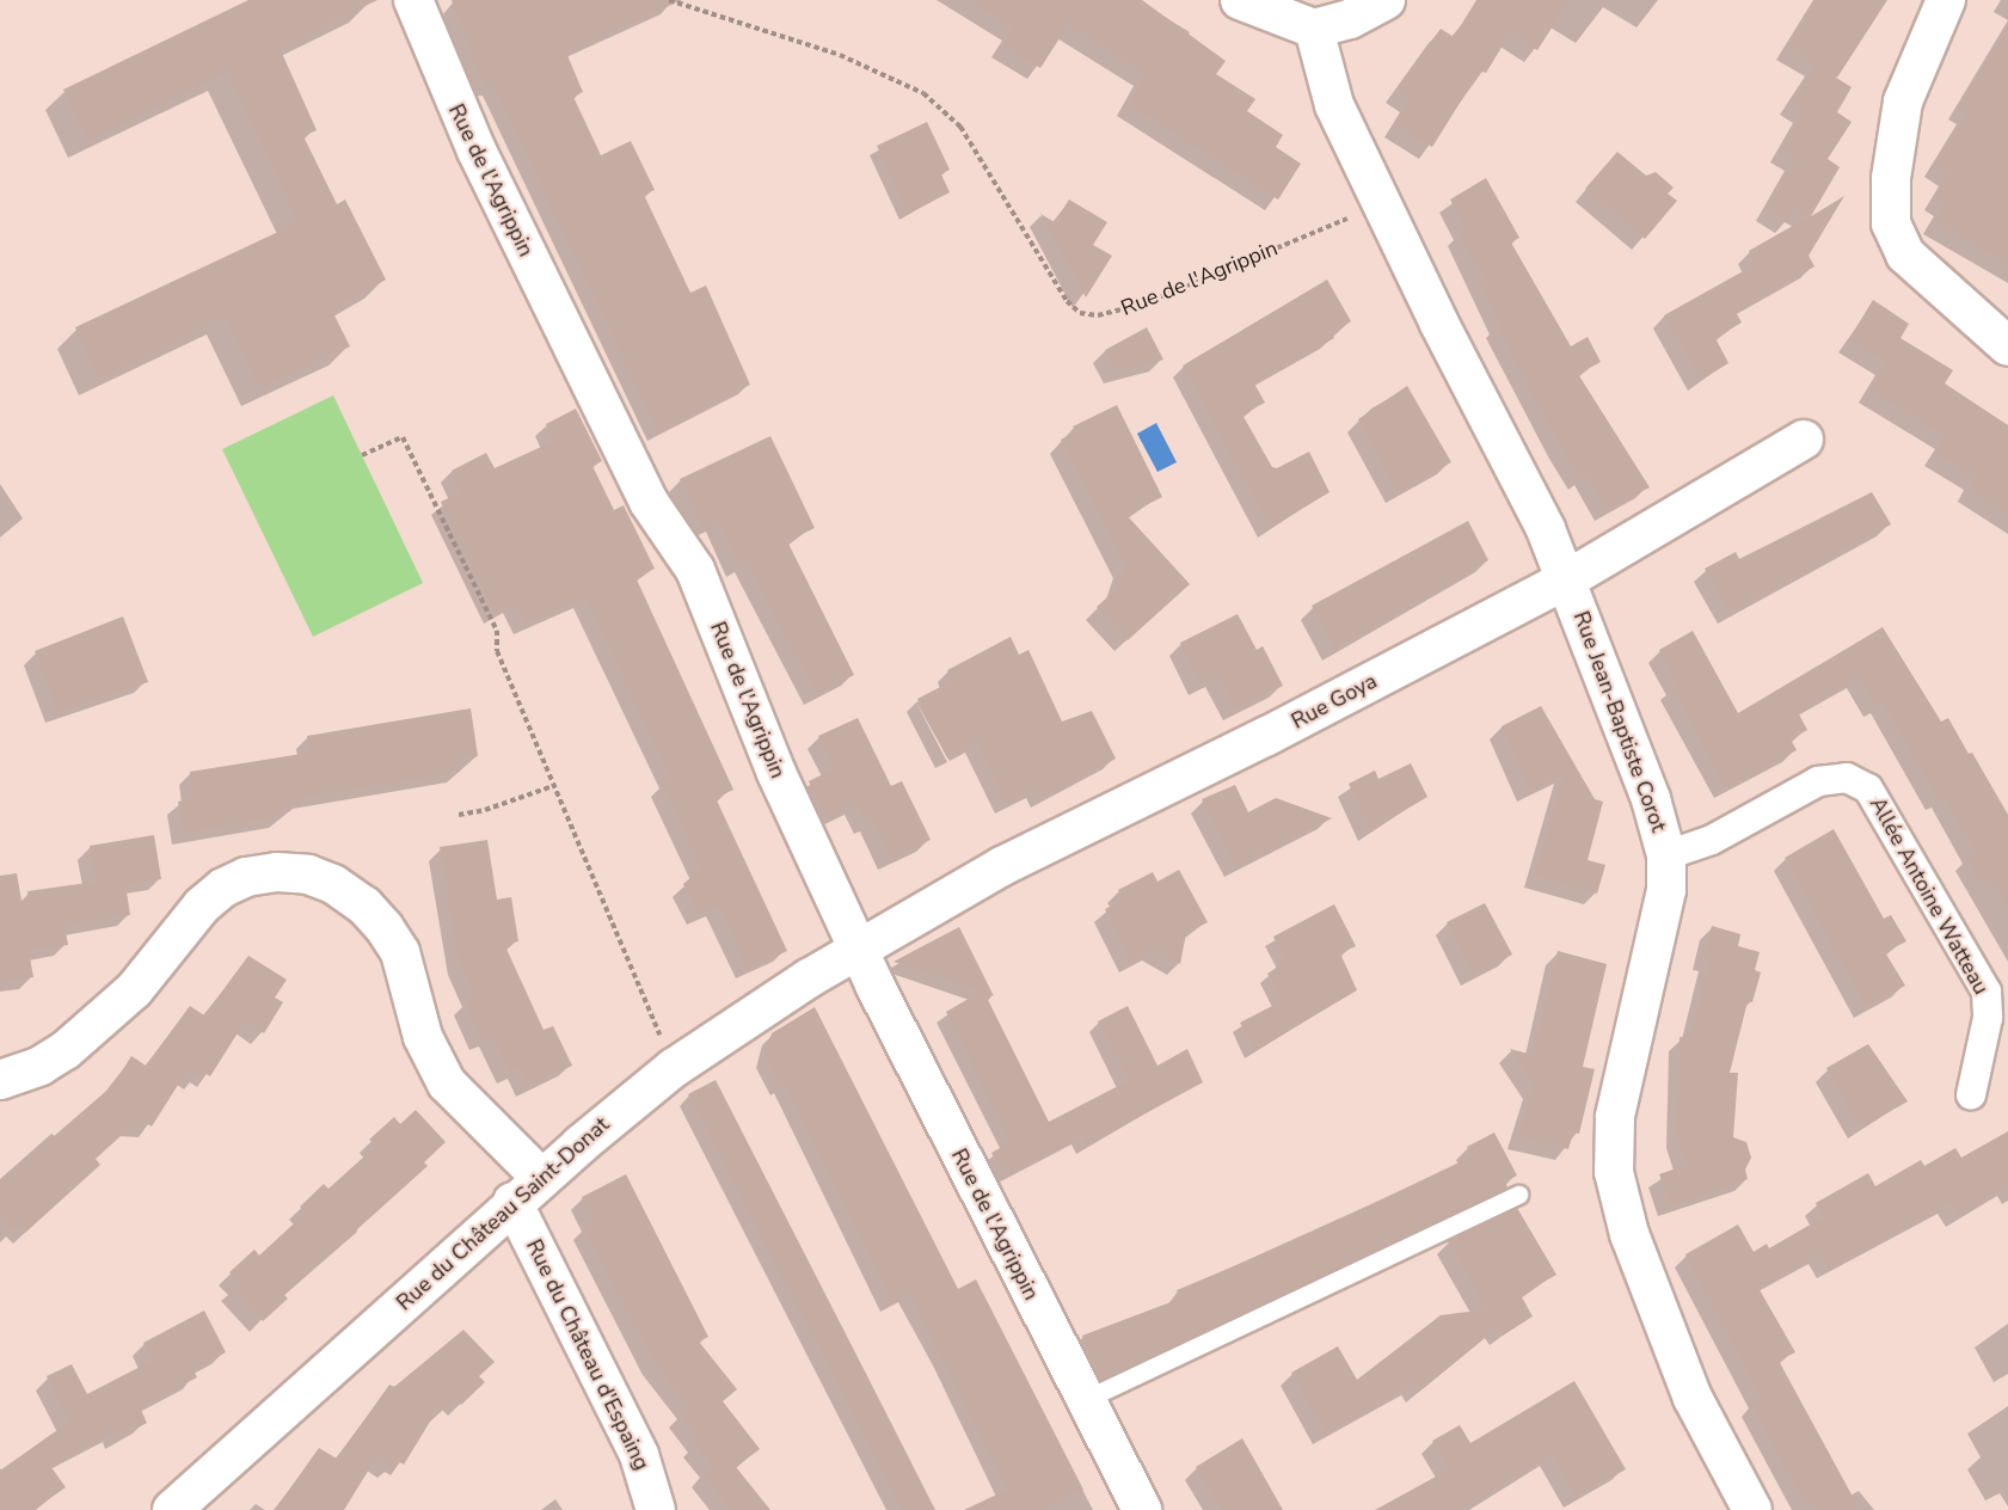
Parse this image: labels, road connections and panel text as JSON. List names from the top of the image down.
{
  "streets": {
    "street": [
      "Rue de l'Agrippin",
      "Rue Goya",
      "Rue Jean-Baptiste Corot",
      "Allée Antoine Watteau",
      "Rue du Château Saint-Donat",
      "Rue du Château d'Espaing"
    ]
  },
  "crossings": [
    ["Rue de l'Agrippin", "Rue Goya"],
    ["Rue de l'Agrippin", "Rue Jean-Baptiste Corot"],
    ["Rue de l'Agrippin", "Rue du Château Saint-Donat"],
    ["Rue Goya", "Rue Jean-Baptiste Corot"],
    ["Rue Goya", "Rue du Château Saint-Donat"],
    ["Rue Jean-Baptiste Corot", "Allée Antoine Watteau"],
    ["Rue du Château Saint-Donat", "Rue du Château d'Espaing"]
  ]
}
